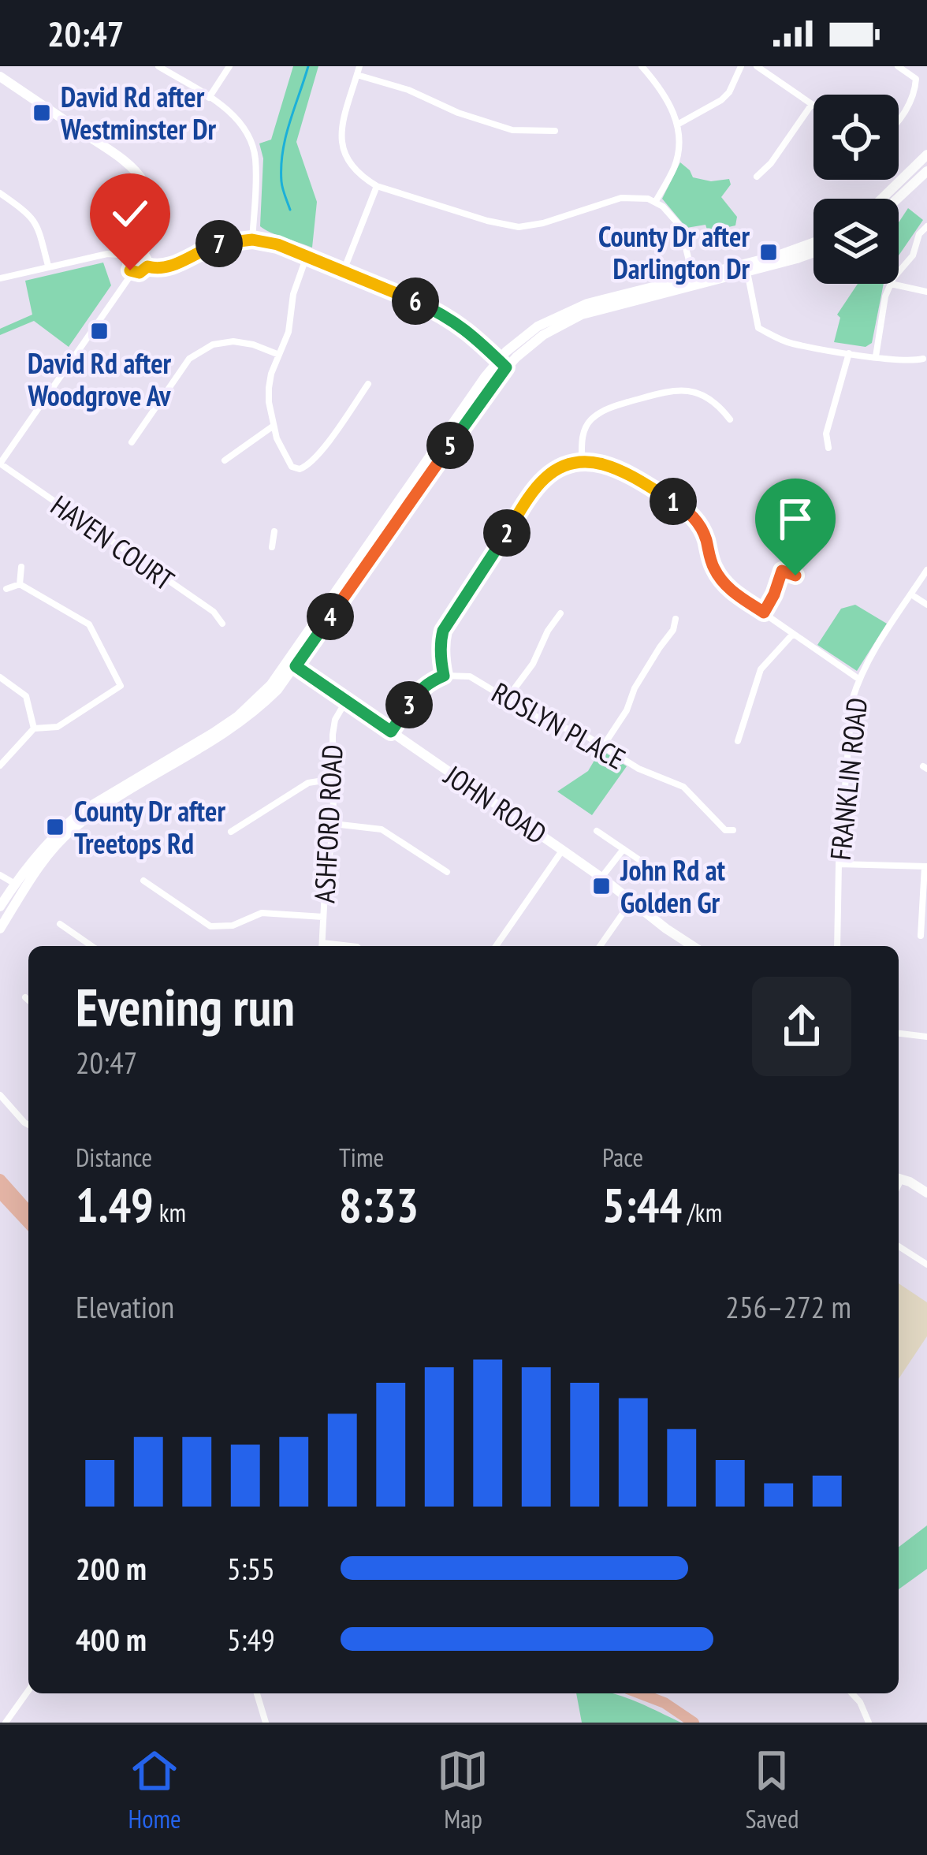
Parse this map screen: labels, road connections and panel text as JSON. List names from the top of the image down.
{
  "streets": {
    "main road": ["JOHN ROAD"],
    "street": [
      "HAVEN COURT",
      "ROSLYN PLACE",
      "FRANKLIN ROAD",
      "ASHFORD ROAD"
    ]
  },
  "crossings": [
    ["JOHN ROAD", "ASHFORD ROAD"]
  ],
  "places": {
    "transit": [
      "David Rd after Westminster Dr",
      "County Dr after Darlington Dr",
      "David Rd after Woodgrove Av",
      "County Dr after Treetops Rd",
      "John Rd at Golden Gr"
    ]
  },
  "page": {
    "status": "20:47",
    "pins": [
      "7",
      "6",
      "5",
      "1",
      "2",
      "4",
      "3"
    ],
    "heading": ["Evening run", "20:47"],
    "stats": [
      ["Distance", "1.49 km"],
      ["Time", "8:33"],
      ["Pace", "5:44 /km"]
    ],
    "chart": ["Elevation", "256–272 m"],
    "list": [
      {
        "name": "200 m",
        "note": "5:55"
      },
      {
        "name": "400 m",
        "note": "5:49"
      }
    ],
    "tabs": ["Home", "Map", "Saved"]
  }
}
